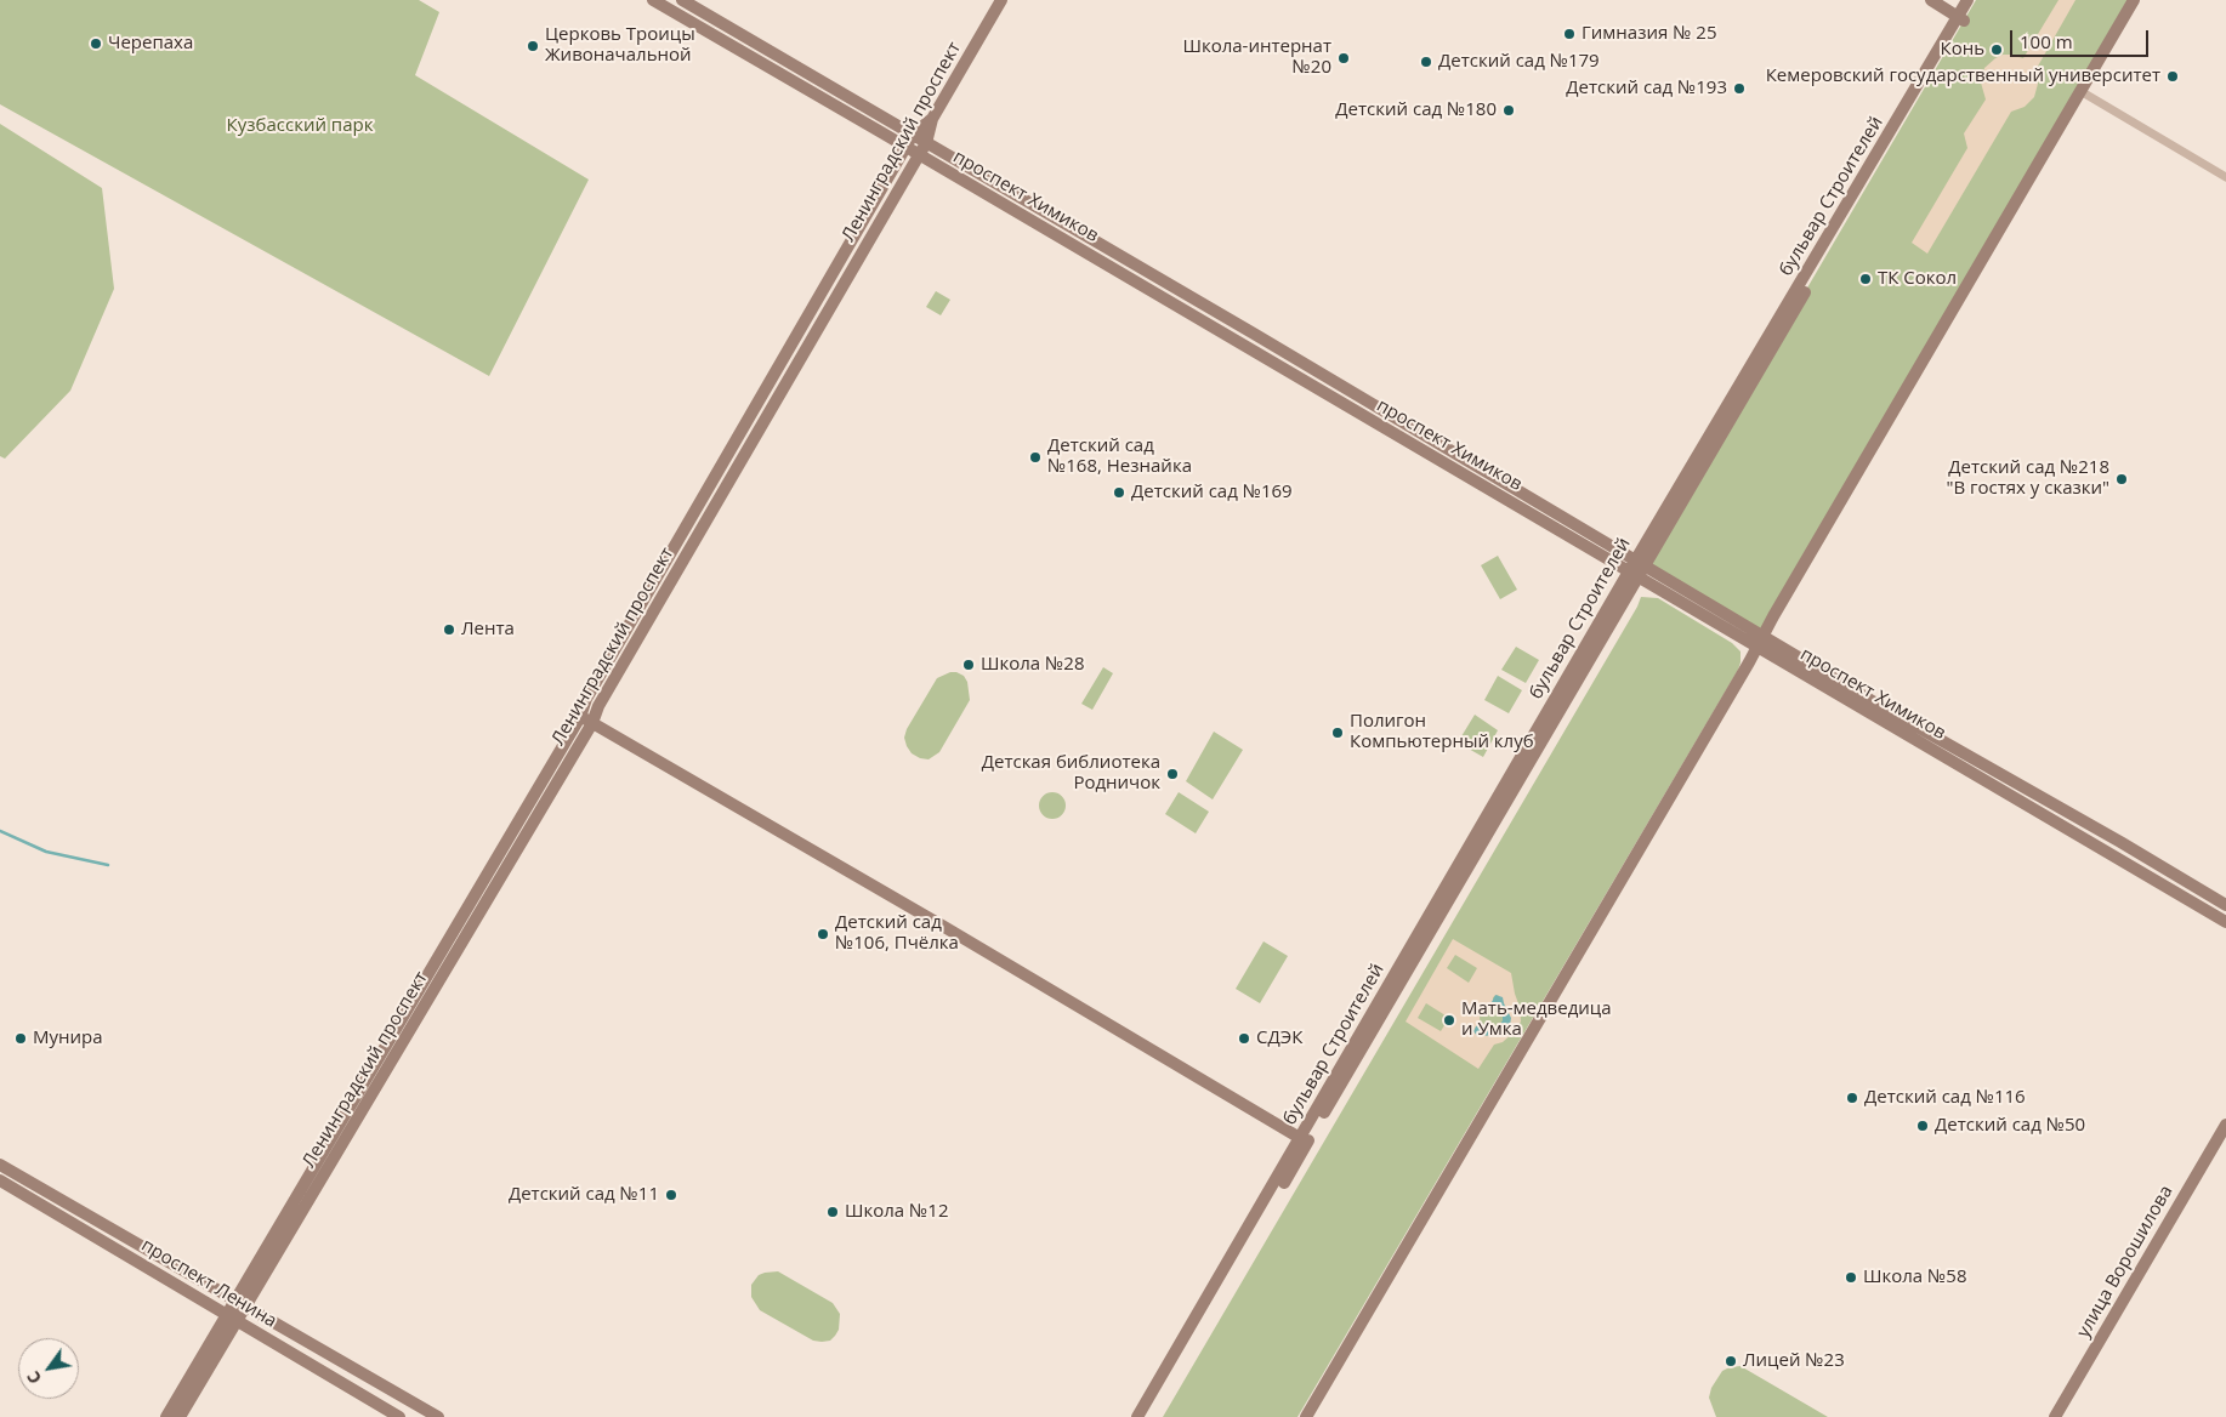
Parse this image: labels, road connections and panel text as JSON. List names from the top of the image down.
{
  "streets": {
    "main road": [
      "Ленинградский проспект",
      "проспект Химиков",
      "бульвар Строителей",
      "улица Ворошилова",
      "проспект Ленина"
    ]
  },
  "crossings": [
    ["Ленинградский проспект", "проспект Химиков"],
    ["Ленинградский проспект", "проспект Ленина"],
    ["проспект Химиков", "бульвар Строителей"]
  ],
  "parks": ["Кузбасский парк"],
  "places": [
    "Гимназия № 25",
    "Черепаха",
    "Церковь Троицы Живоначальной",
    "Конь",
    "Школа-интернат №20",
    "Детский сад №179",
    "Кемеровский государственный университет",
    "Детский сад №193",
    "Детский сад №180",
    "ТК Сокол",
    "Детский сад №168, Незнайка",
    "Детский сад №218 \"В гостях у сказки\"",
    "Детский сад №169",
    "Лента",
    "Школа №28",
    "Полигон Компьютерный клуб",
    "Детская библиотека Родничок",
    "Детский сад №106, Пчёлка",
    "Мать-медведица и Умка",
    "Мунира",
    "СДЭК",
    "Детский сад №116",
    "Детский сад №50",
    "Детский сад №11",
    "Школа №12",
    "Школа №58",
    "Лицей №23"
  ],
  "scale_bar": "100 m",
  "north": "bottom left"
}
